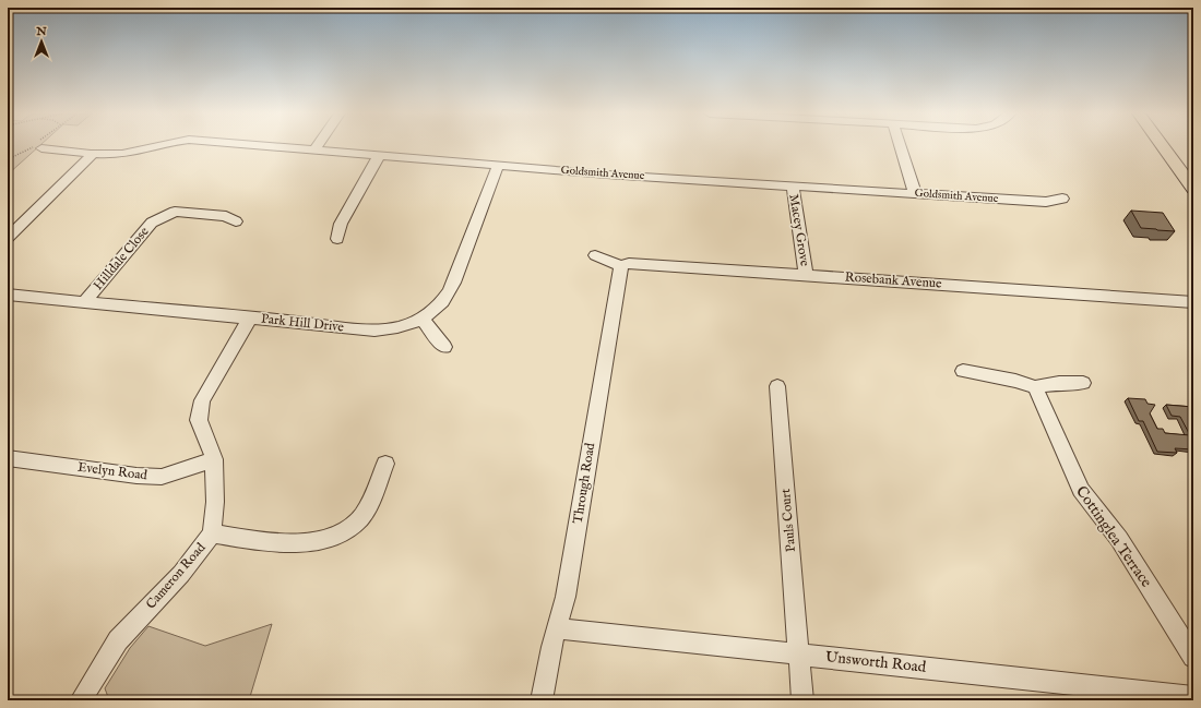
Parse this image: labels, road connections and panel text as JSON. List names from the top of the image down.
{
  "streets": {
    "street": [
      "Goldsmith Avenue",
      "Macey Grove",
      "Hilldale Close",
      "Rosebank Avenue",
      "Park Hill Drive",
      "Evelyn Road",
      "Through Road",
      "Pauls Court",
      "Cottinglea Terrace",
      "Cameron Road",
      "Unsworth Road"
    ]
  },
  "crossings": [
    ["Goldsmith Avenue", "Macey Grove"],
    ["Goldsmith Avenue", "Park Hill Drive"],
    ["Macey Grove", "Rosebank Avenue"],
    ["Hilldale Close", "Park Hill Drive"],
    ["Rosebank Avenue", "Through Road"],
    ["Park Hill Drive", "Cameron Road"],
    ["Evelyn Road", "Cameron Road"],
    ["Through Road", "Unsworth Road"],
    ["Pauls Court", "Unsworth Road"]
  ],
  "north": "top"
}
